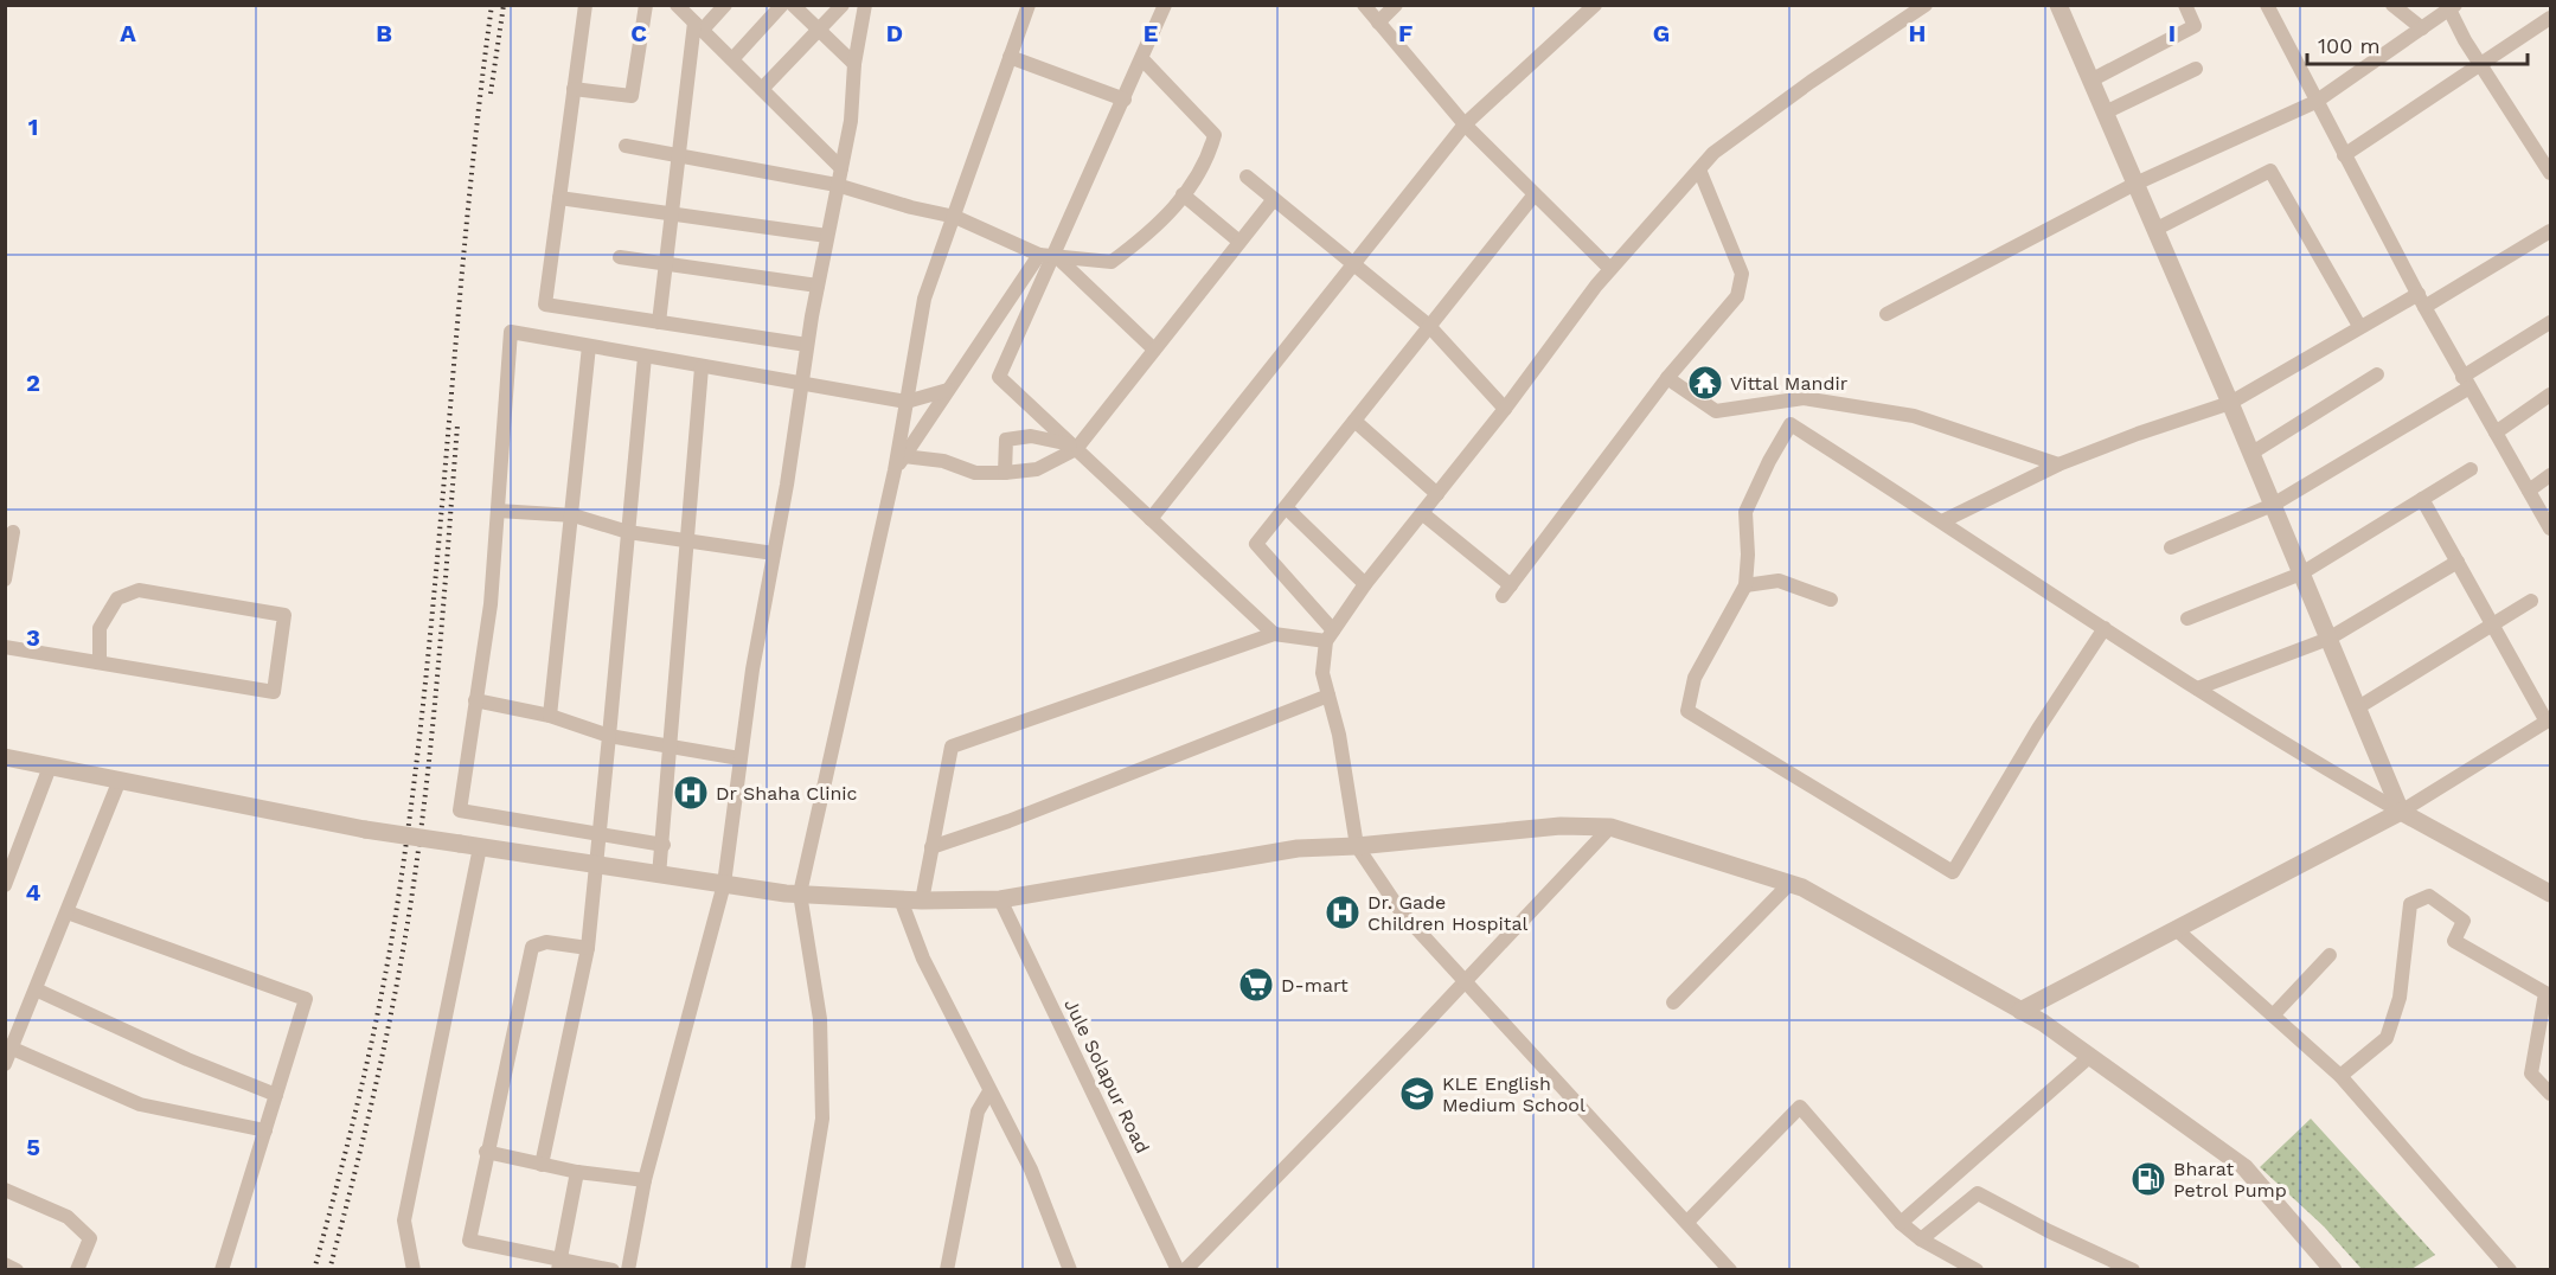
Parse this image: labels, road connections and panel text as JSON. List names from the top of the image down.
{
  "streets": {
    "street": ["Jule Solapur Road"]
  },
  "places": {
    "temple": ["Vittal Mandir"],
    "hospital": ["Dr Shaha Clinic", "Dr. Gade Children Hospital"],
    "supermarket": ["D-mart"],
    "school or university": ["KLE English Medium School"],
    "fuel station": ["Bharat Petrol Pump"]
  },
  "scale_bar": "100 m",
  "grid": {
    "columns": [
      "A",
      "B",
      "C",
      "D",
      "E",
      "F",
      "G",
      "H",
      "I"
    ],
    "rows": [
      "1",
      "2",
      "3",
      "4",
      "5"
    ]
  }
}
